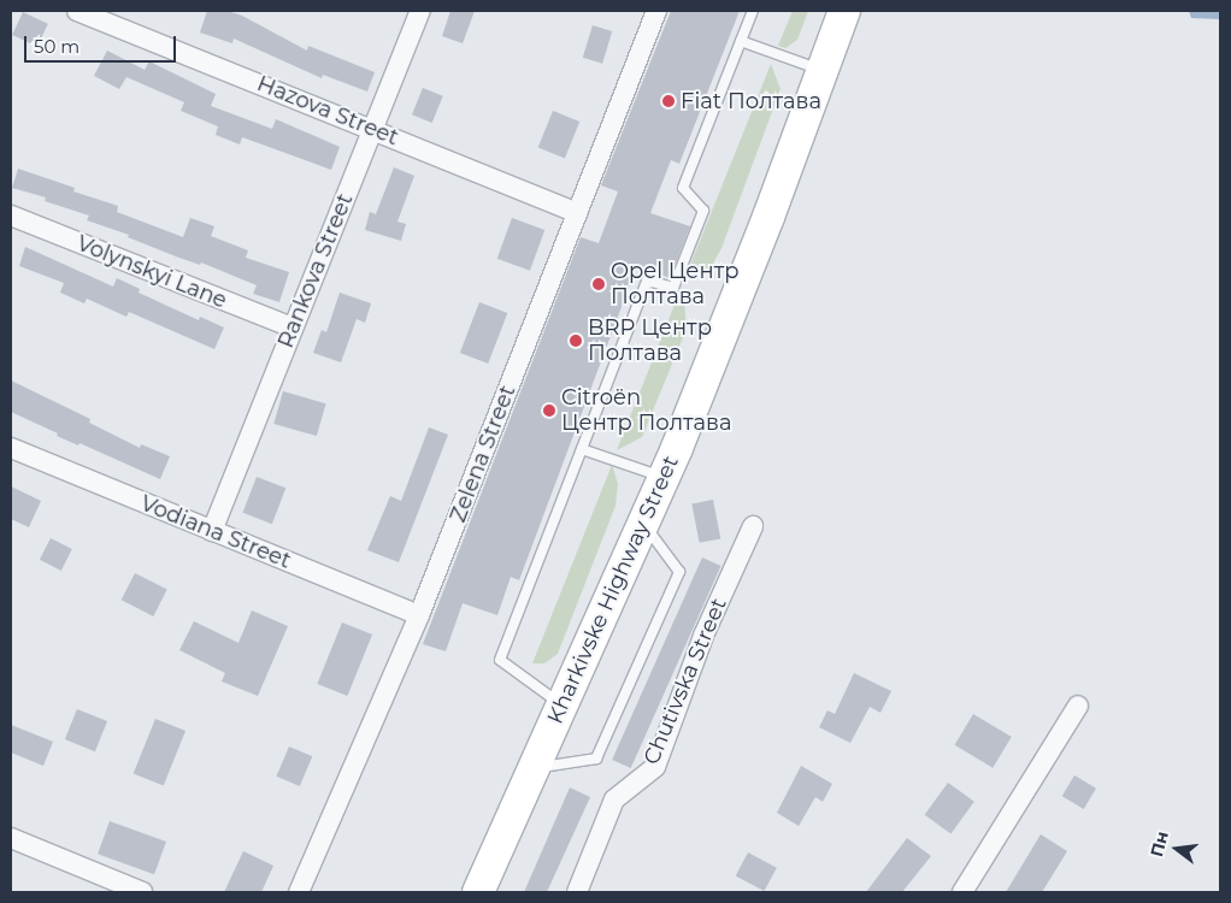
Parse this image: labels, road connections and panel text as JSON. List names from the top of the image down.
{
  "streets": {
    "highway": ["Kharkivske Highway Street"],
    "street": [
      "Hazova Street",
      "Rankova Street",
      "Volynskyi Lane",
      "Zelena Street",
      "Vodiana Street",
      "Chutivska Street"
    ]
  },
  "crossings": [
    ["Hazova Street", "Rankova Street"],
    ["Hazova Street", "Zelena Street"],
    ["Rankova Street", "Volynskyi Lane"],
    ["Rankova Street", "Vodiana Street"],
    ["Zelena Street", "Vodiana Street"]
  ],
  "places": [
    "Fiat Полтава",
    "Opel Центр Полтава",
    "BRP Центр Полтава",
    "Citroën Центр Полтава"
  ],
  "scale_bar": "50 m",
  "north": "left"
}
